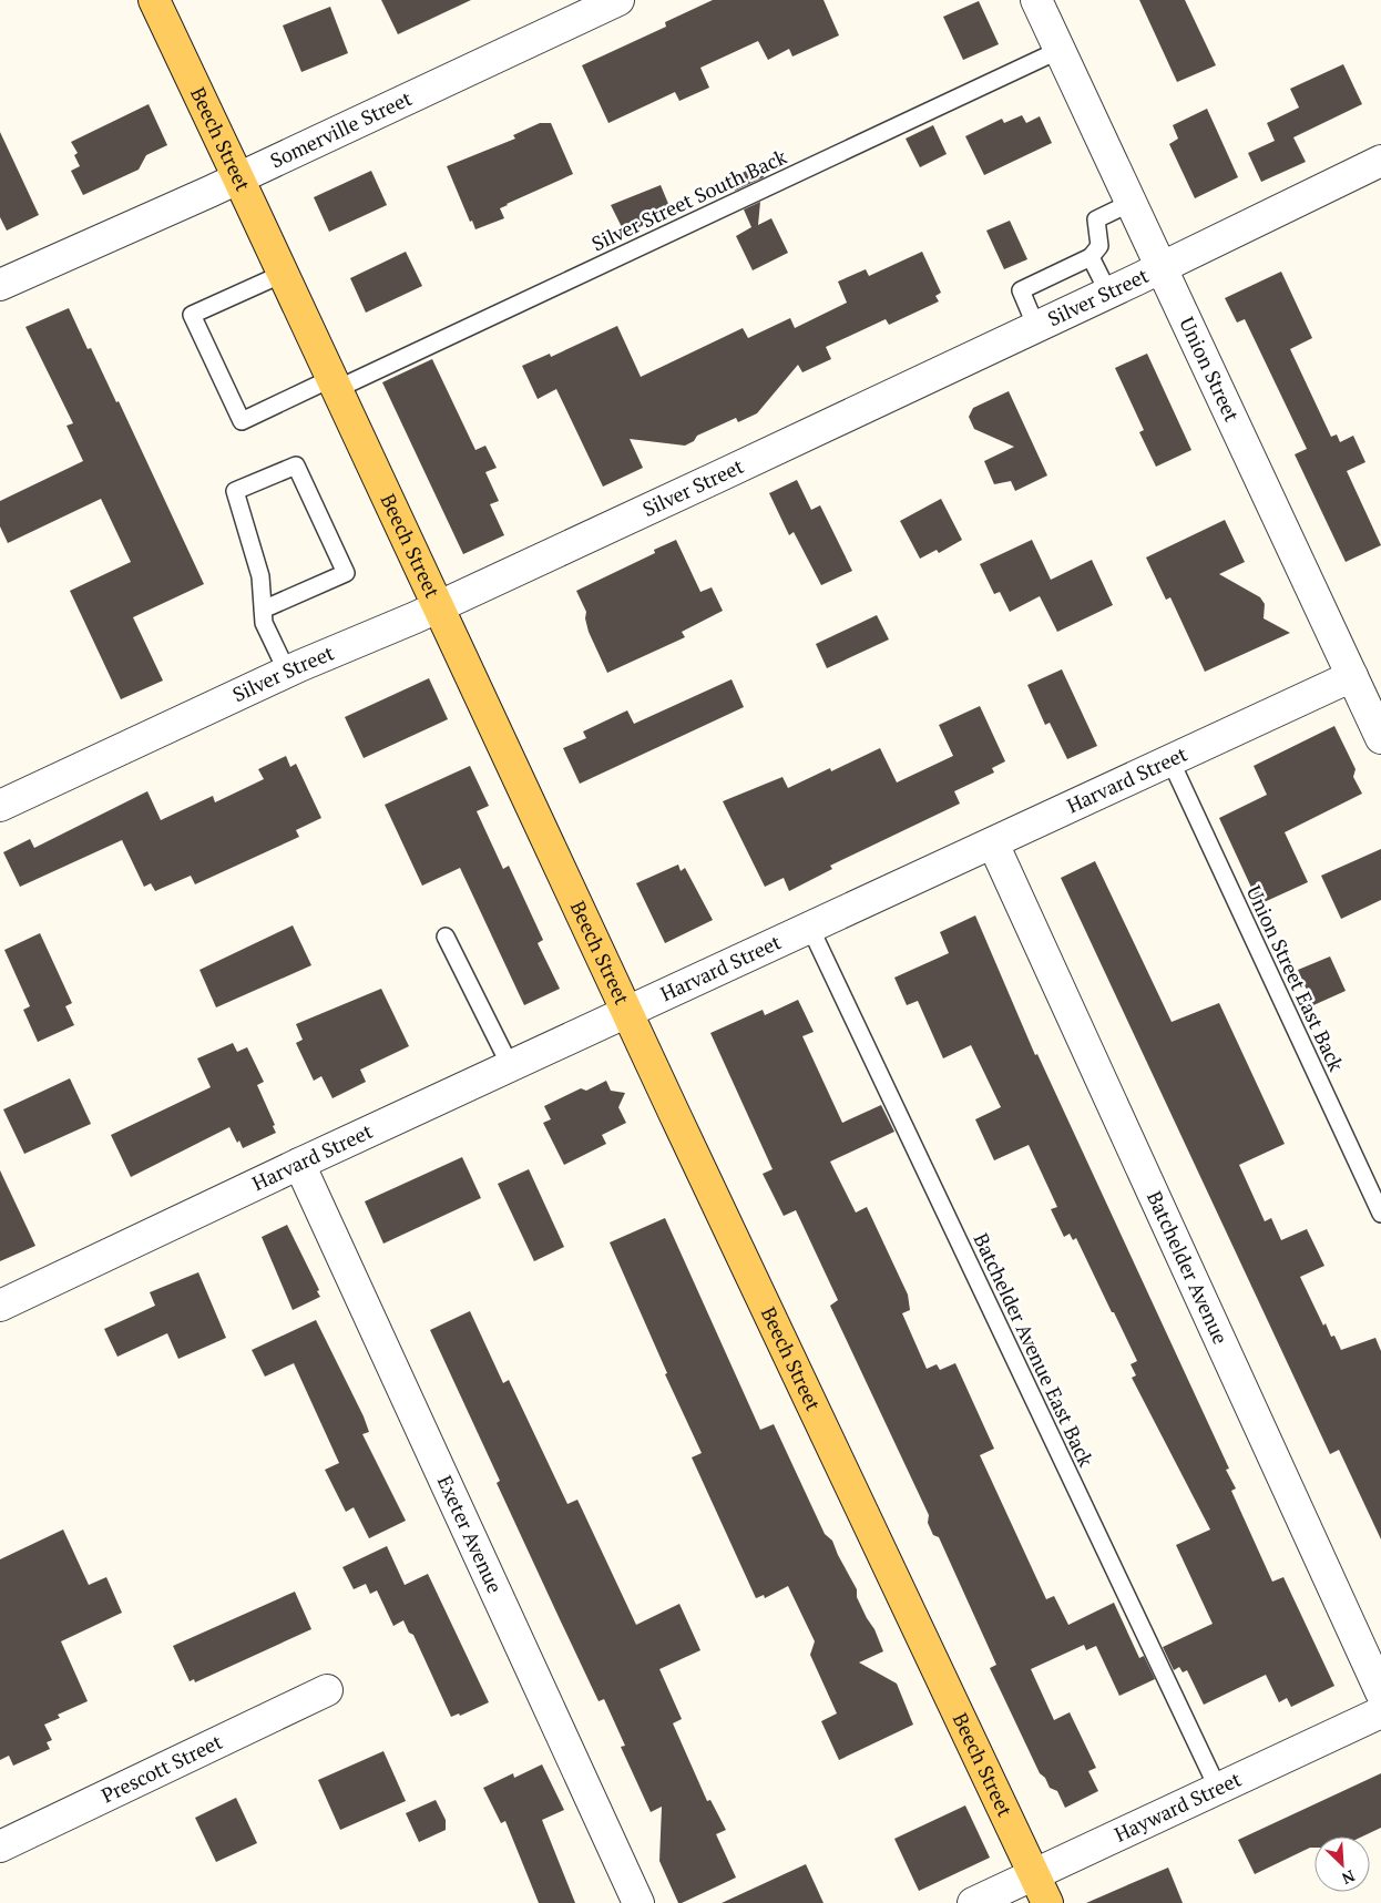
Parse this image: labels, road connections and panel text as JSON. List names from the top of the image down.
{
  "streets": {
    "main road": ["Beech Street"],
    "street": [
      "Somerville Street",
      "Silver Street",
      "Union Street",
      "Harvard Street",
      "Batchelder Avenue",
      "Exeter Avenue",
      "Prescott Street",
      "Hayward Street"
    ],
    "lane": ["Silver Street South Back", "Union Street East Back", "Batchelder Avenue East Back"]
  },
  "crossings": [
    ["Somerville Street", "Beech Street"],
    ["Beech Street", "Silver Street South Back"],
    ["Beech Street", "Silver Street"],
    ["Beech Street", "Harvard Street"],
    ["Beech Street", "Hayward Street"],
    ["Silver Street South Back", "Union Street"],
    ["Silver Street", "Union Street"],
    ["Union Street", "Harvard Street"],
    ["Harvard Street", "Union Street East Back"],
    ["Harvard Street", "Batchelder Avenue"],
    ["Harvard Street", "Batchelder Avenue East Back"],
    ["Harvard Street", "Exeter Avenue"],
    ["Batchelder Avenue East Back", "Hayward Street"]
  ],
  "north": "bottom right"
}
